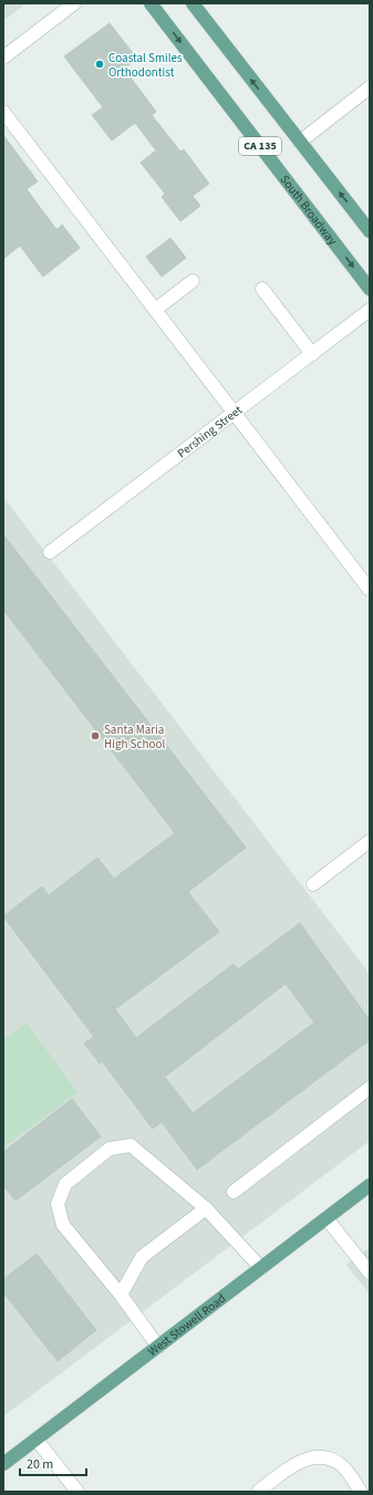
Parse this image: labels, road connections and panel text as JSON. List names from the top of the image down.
{
  "streets": {
    "main road": ["CA 135", "South Broadway", "West Stowell Road"],
    "street": ["Pershing Street"]
  },
  "places": ["Coastal Smiles Orthodontist", "Santa Maria High School"],
  "scale_bar": "20 m"
}
